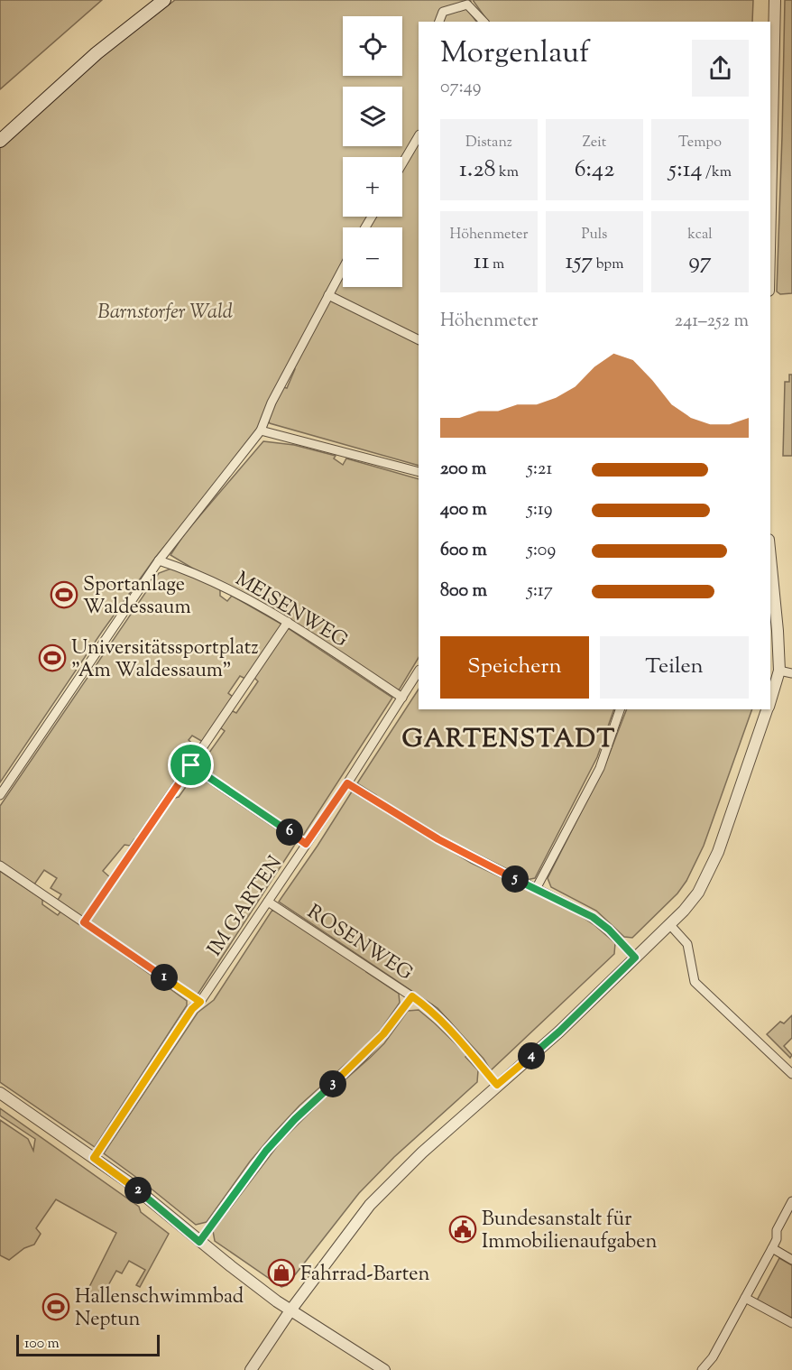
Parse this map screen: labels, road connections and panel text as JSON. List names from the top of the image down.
{
  "streets": {
    "street": ["MEISENWEG", "IM GARTEN", "ROSENWEG"]
  },
  "crossings": [
    ["MEISENWEG", "IM GARTEN"],
    ["IM GARTEN", "ROSENWEG"]
  ],
  "districts": ["GARTENSTADT"],
  "parks": ["Barnstorfer Wald"],
  "places": {
    "sports": ["Sportanlage Waldessaum", "Universitätssportplatz \"Am Waldessaum\"", "Hallenschwimmbad Neptun"],
    "public building": ["Bundesanstalt für Immobilienaufgaben"],
    "shop": ["Fahrrad-Barten"]
  },
  "scale_bar": "100 m",
  "page": {
    "map_buttons": ["+", "−"],
    "heading": ["Morgenlauf", "07:49"],
    "stats": [
      ["Distanz", "1.28 km"],
      ["Zeit", "6:42"],
      ["Tempo", "5:14 /km"],
      ["Höhenmeter", "11 m"],
      ["Puls", "157 bpm"],
      ["kcal", "97"]
    ],
    "chart": ["Höhenmeter", "241–252 m"],
    "list": [
      {
        "name": "200 m",
        "note": "5:21"
      },
      {
        "name": "400 m",
        "note": "5:19"
      },
      {
        "name": "600 m",
        "note": "5:09"
      },
      {
        "name": "800 m",
        "note": "5:17"
      }
    ],
    "buttons": ["Speichern", "Teilen"],
    "pins": [
      "6",
      "5",
      "1",
      "4",
      "3",
      "2"
    ],
    "scale": "100 m"
  }
}
